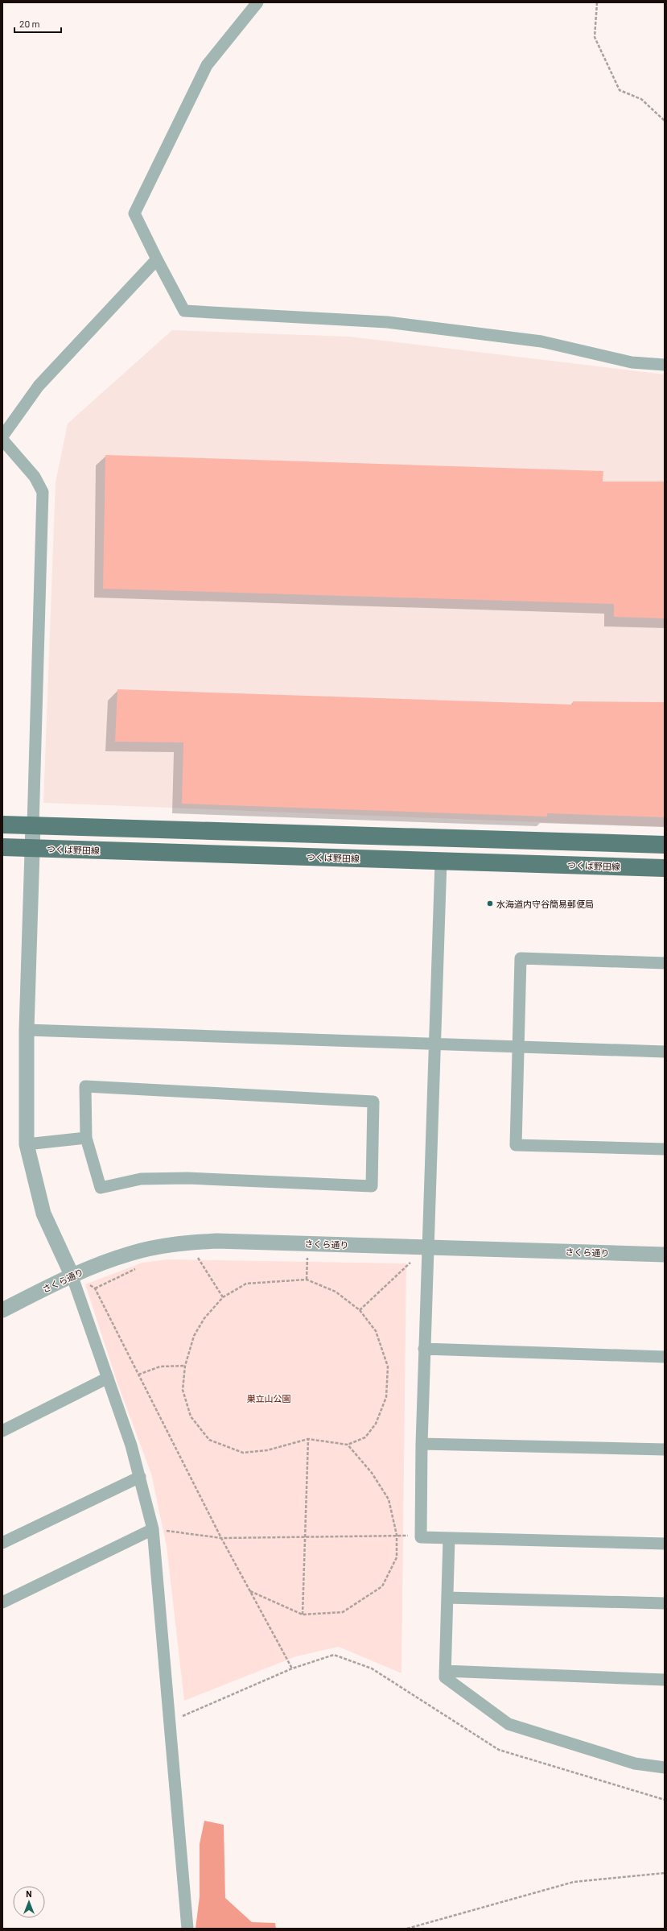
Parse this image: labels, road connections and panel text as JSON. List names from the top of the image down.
{
  "streets": {
    "main road": ["つくば野田線"],
    "street": ["さくら通り"]
  },
  "parks": ["巣立山公園"],
  "places": ["水海道内守谷簡易郵便局"],
  "scale_bar": "20 m",
  "north": "top"
}
